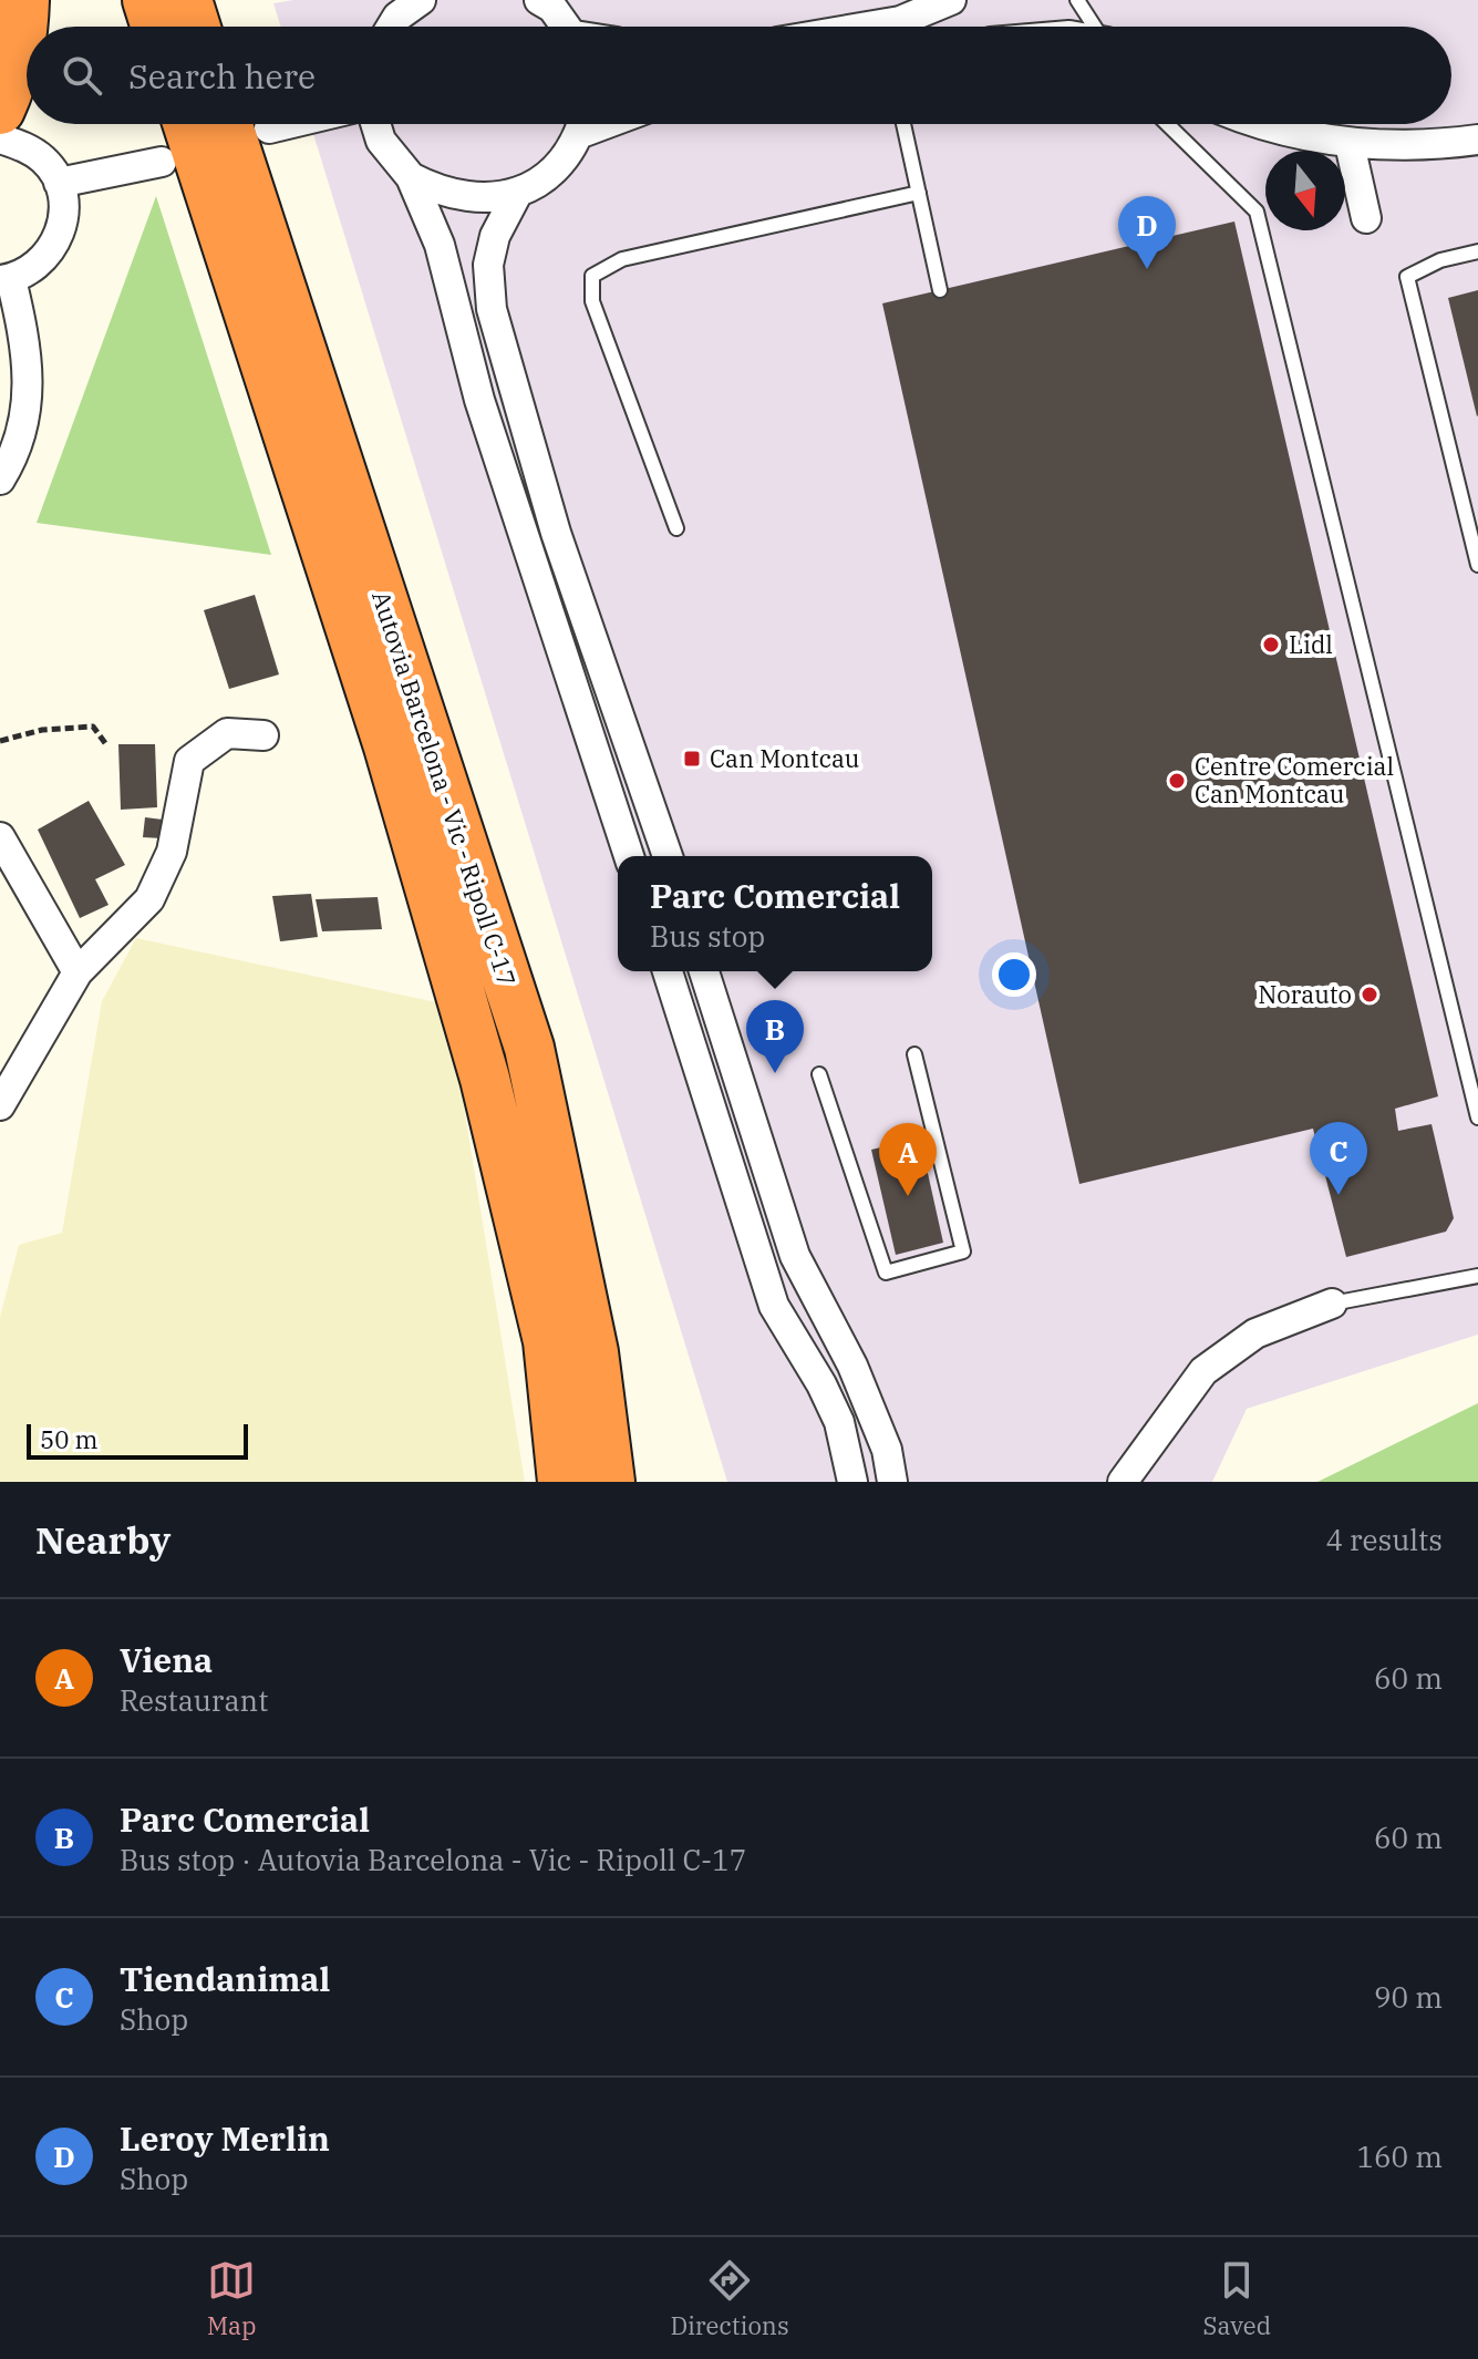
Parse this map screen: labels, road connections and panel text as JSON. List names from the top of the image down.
{
  "streets": {
    "highway": ["Autovia Barcelona - Vic - Ripoll C-17"]
  },
  "places": {
    "other": ["Lidl", "Centre Comercial Can Montcau", "Norauto"],
    "transit": ["Can Montcau"]
  },
  "scale_bar": "50 m",
  "north": "bottom",
  "page": {
    "search": "Search here",
    "pins": [
      "D",
      "B",
      "C",
      "A"
    ],
    "popup": ["Parc Comercial", "Bus stop"],
    "scale": "50 m",
    "heading": ["Nearby", "4 results"],
    "list": [
      {
        "mark": "A",
        "name": "Viena",
        "note": "Restaurant",
        "value": "60 m"
      },
      {
        "mark": "B",
        "name": "Parc Comercial",
        "note": "Bus stop · Autovia Barcelona - Vic - Ripoll C-17",
        "value": "60 m"
      },
      {
        "mark": "C",
        "name": "Tiendanimal",
        "note": "Shop",
        "value": "90 m"
      },
      {
        "mark": "D",
        "name": "Leroy Merlin",
        "note": "Shop",
        "value": "160 m"
      }
    ],
    "nav": ["Map", "Directions", "Saved"]
  }
}
